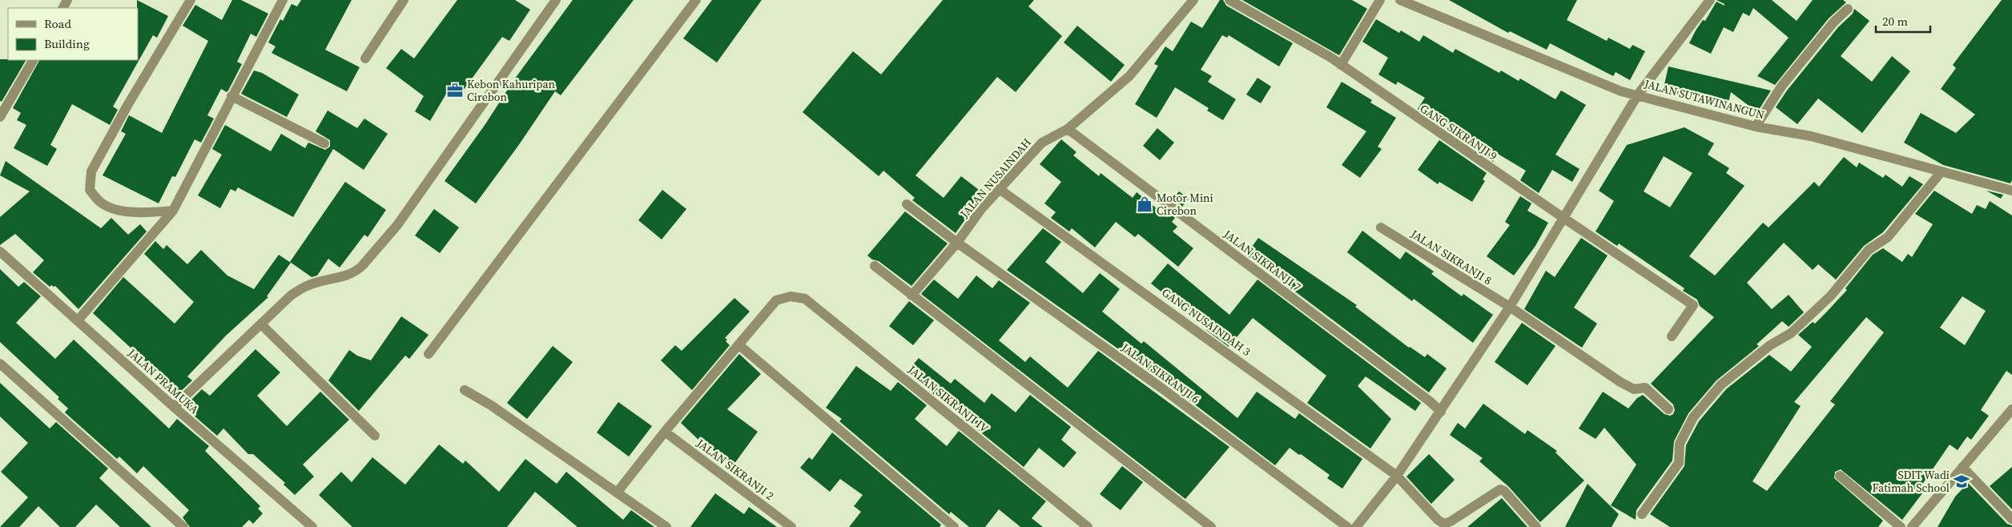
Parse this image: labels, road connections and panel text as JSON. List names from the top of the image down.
{
  "streets": {
    "street": [
      "JALAN SUTAWINANGUN",
      "GANG SIKRANJI 9",
      "JALAN NUSAINDAH",
      "JALAN SIKRANJI 8",
      "JALAN SIKRANJI 7",
      "GANG NUSAINDAH 3",
      "JALAN SIKRANJI 6",
      "JALAN PRAMUKA",
      "JALAN SIKRANJI IV",
      "JALAN SIKRANJI 2"
    ]
  },
  "crossings": [
    ["JALAN NUSAINDAH", "JALAN SIKRANJI 7"],
    ["JALAN NUSAINDAH", "GANG NUSAINDAH 3"],
    ["JALAN NUSAINDAH", "JALAN SIKRANJI 6"]
  ],
  "places": {
    "office": ["Kebon Kahuripan Cirebon"],
    "shop": ["Motor Mini Cirebon"],
    "school or university": ["SDIT Wadi Fatimah School"]
  },
  "legend": ["Road", "Building"],
  "scale_bar": "20 m"
}
